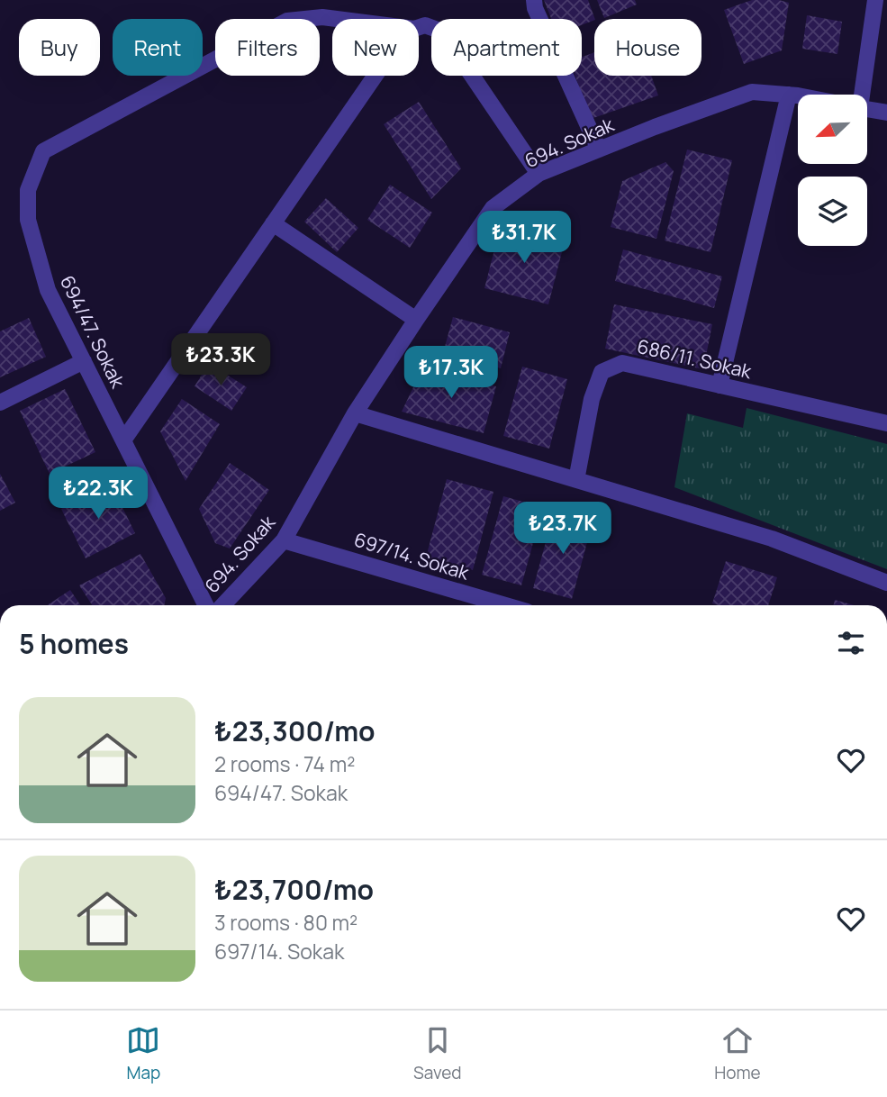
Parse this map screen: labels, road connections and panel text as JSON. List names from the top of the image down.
{
  "streets": {
    "street": [
      "694. Sokak",
      "694/47. Sokak",
      "686/11. Sokak",
      "697/14. Sokak"
    ]
  },
  "crossings": [
    ["694. Sokak", "694/47. Sokak"],
    ["694. Sokak", "697/14. Sokak"]
  ],
  "north": "bottom left",
  "page": {
    "chip": [
      "Buy",
      "Rent",
      "Filters",
      "New",
      "Apartment",
      "House"
    ],
    "price": [
      "₺31.7K",
      "₺23.3K",
      "₺17.3K",
      "₺22.3K",
      "₺23.7K"
    ],
    "heading": "5 homes",
    "list": [
      {
        "name": "₺23,300/mo",
        "note": "2 rooms · 74 m² · 694/47. Sokak"
      },
      {
        "name": "₺23,700/mo",
        "note": "3 rooms · 80 m² · 697/14. Sokak"
      }
    ],
    "tabs": ["Map", "Saved", "Home"]
  }
}
